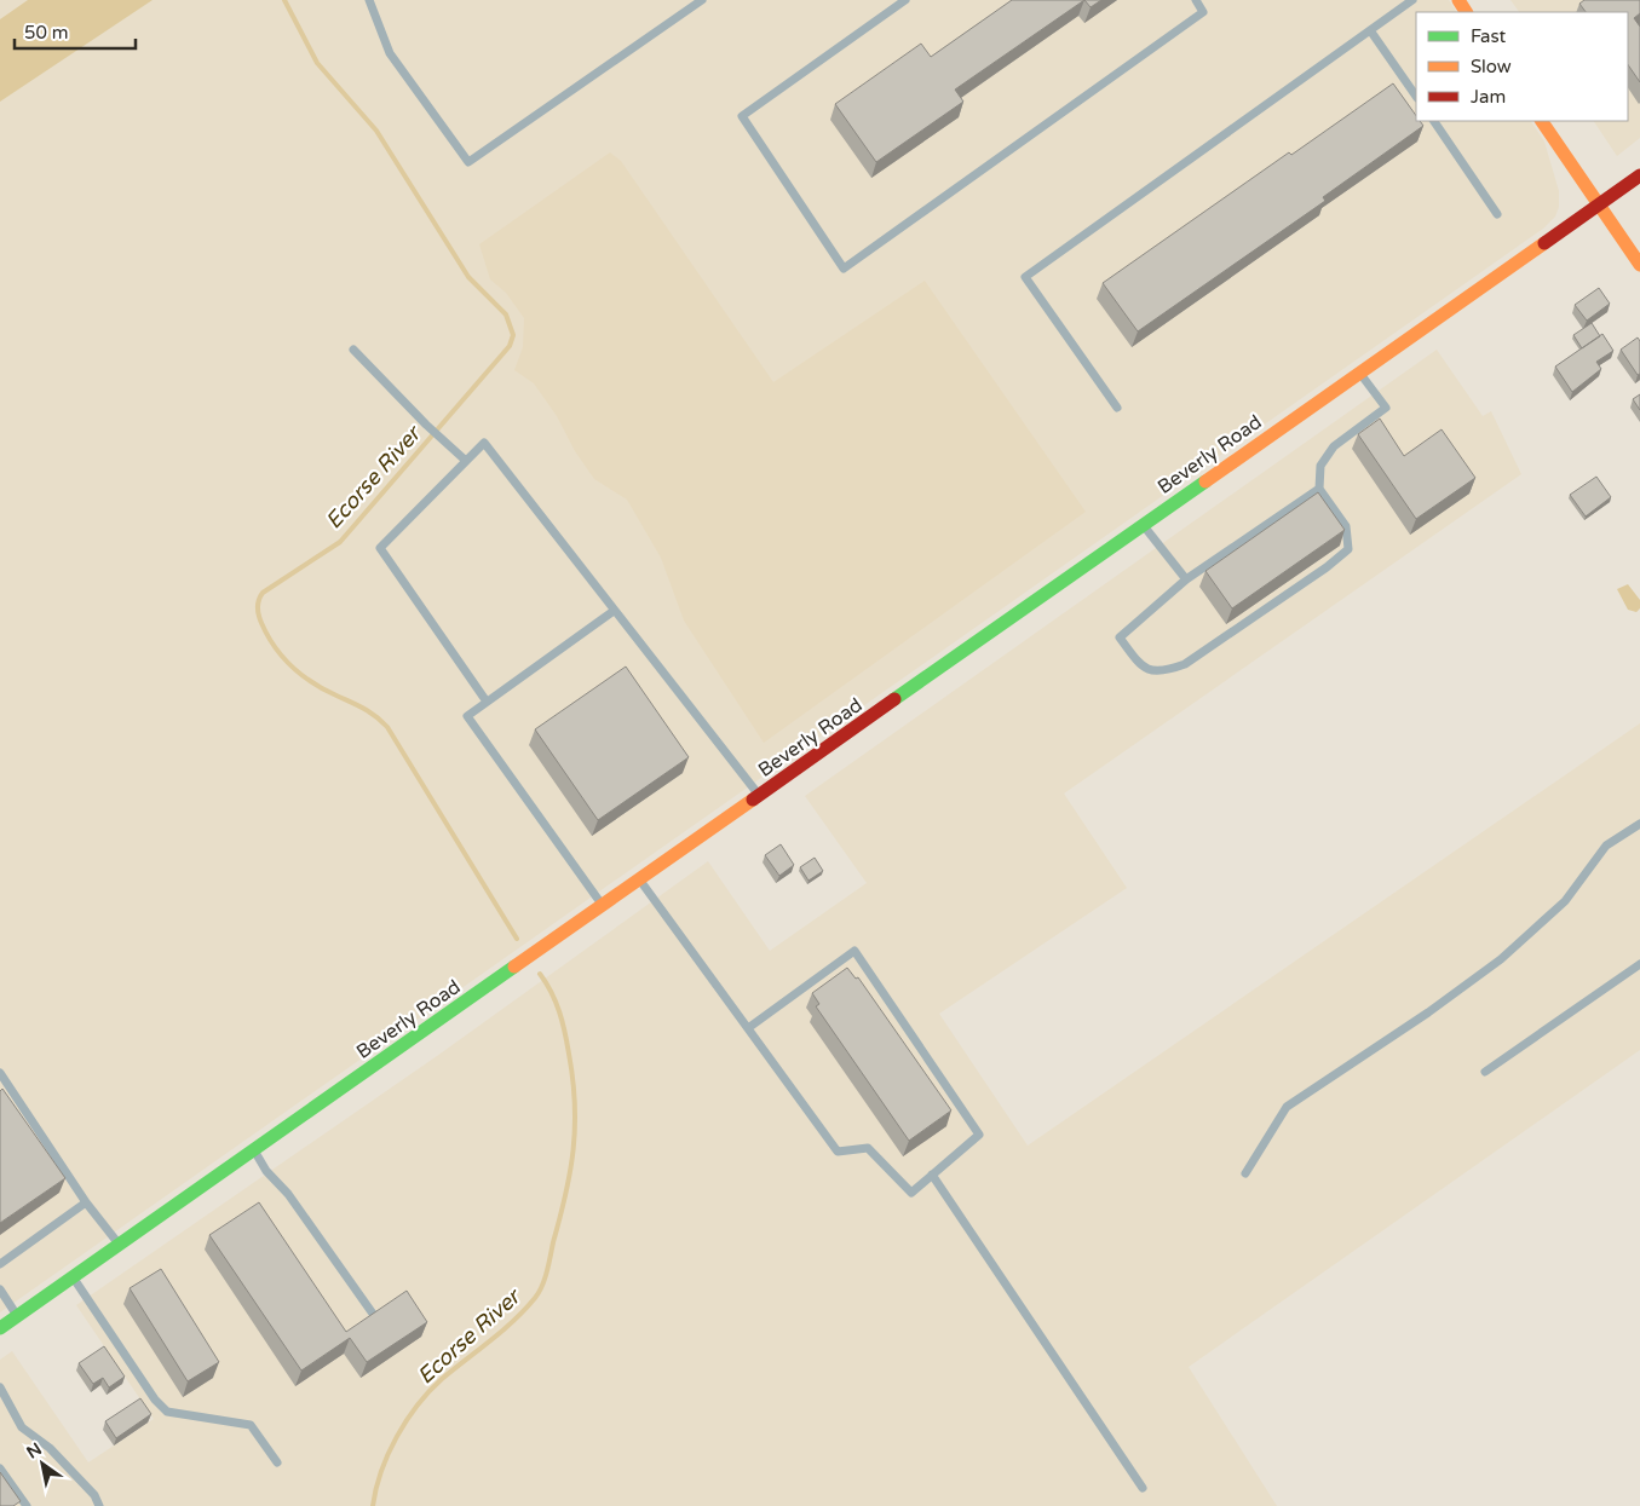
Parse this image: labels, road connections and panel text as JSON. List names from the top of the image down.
{
  "streets": {
    "street": ["Beverly Road"]
  },
  "water": ["Ecorse River"],
  "legend": ["Fast", "Slow", "Jam"],
  "scale_bar": "50 m",
  "north": "top left"
}
